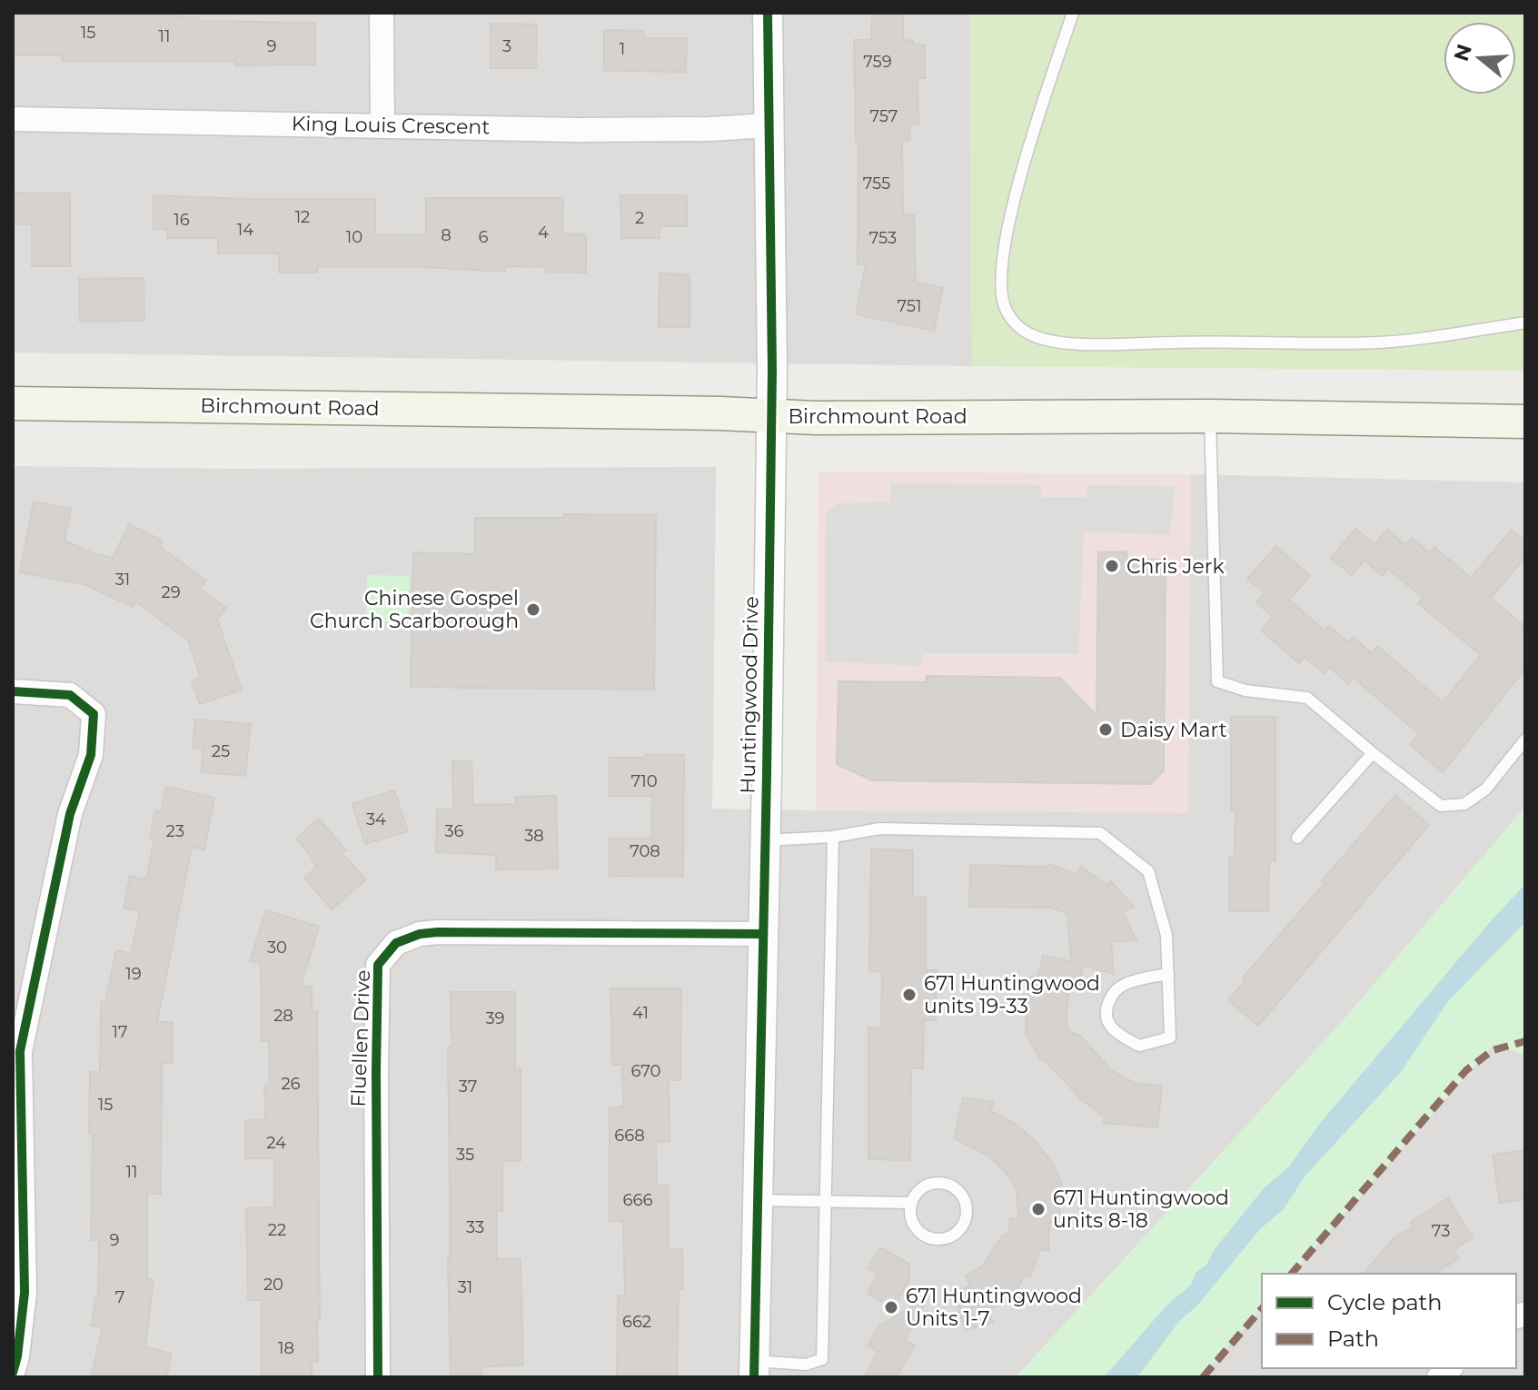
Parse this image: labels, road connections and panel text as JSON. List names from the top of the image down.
{
  "streets": {
    "main road": ["Birchmount Road"],
    "street": ["King Louis Crescent", "Huntingwood Drive", "Fluellen Drive"]
  },
  "crossings": [
    ["King Louis Crescent", "Huntingwood Drive"],
    ["Birchmount Road", "Huntingwood Drive"],
    ["Huntingwood Drive", "Fluellen Drive"]
  ],
  "places": [
    "Chris Jerk",
    "Chinese Gospel Church Scarborough",
    "Daisy Mart",
    "671 Huntingwood units 19-33",
    "671 Huntingwood units 8-18",
    "671 Huntingwood Units 1-7"
  ],
  "house_numbers": [
    "15",
    "11",
    "9",
    "3",
    "1",
    "759",
    "757",
    "755",
    "12",
    "2",
    "16",
    "14",
    "4",
    "8",
    "10",
    "6",
    "753",
    "751",
    "31",
    "29",
    "25",
    "710",
    "34",
    "23",
    "36",
    "38",
    "708",
    "30",
    "19",
    "41",
    "28",
    "39",
    "17",
    "670",
    "26",
    "37",
    "15",
    "668",
    "24",
    "35",
    "11",
    "666",
    "33",
    "22",
    "73",
    "9",
    "20",
    "31",
    "7",
    "662",
    "18"
  ],
  "legend": ["Cycle path", "Path"],
  "north": "left"
}
